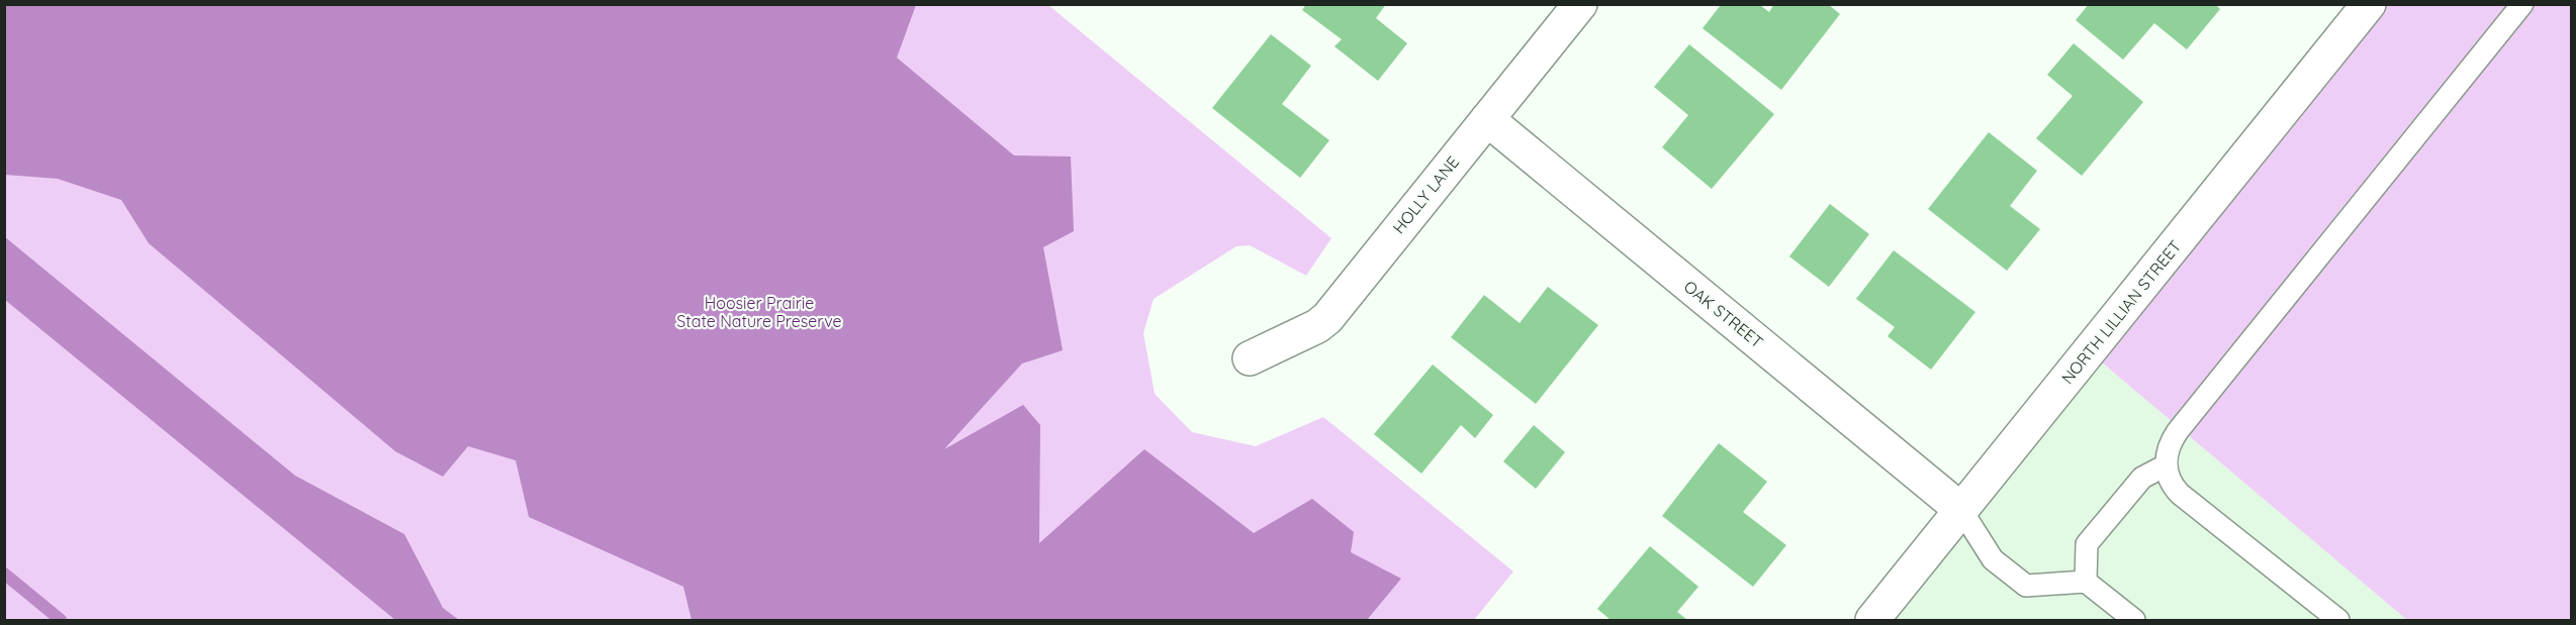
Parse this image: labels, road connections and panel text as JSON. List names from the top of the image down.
{
  "streets": {
    "street": ["HOLLY LANE", "NORTH LILLIAN STREET", "OAK STREET"]
  },
  "crossings": [
    ["HOLLY LANE", "OAK STREET"],
    ["NORTH LILLIAN STREET", "OAK STREET"]
  ],
  "parks": ["Hoosier Prairie State Nature Preserve"]
}
